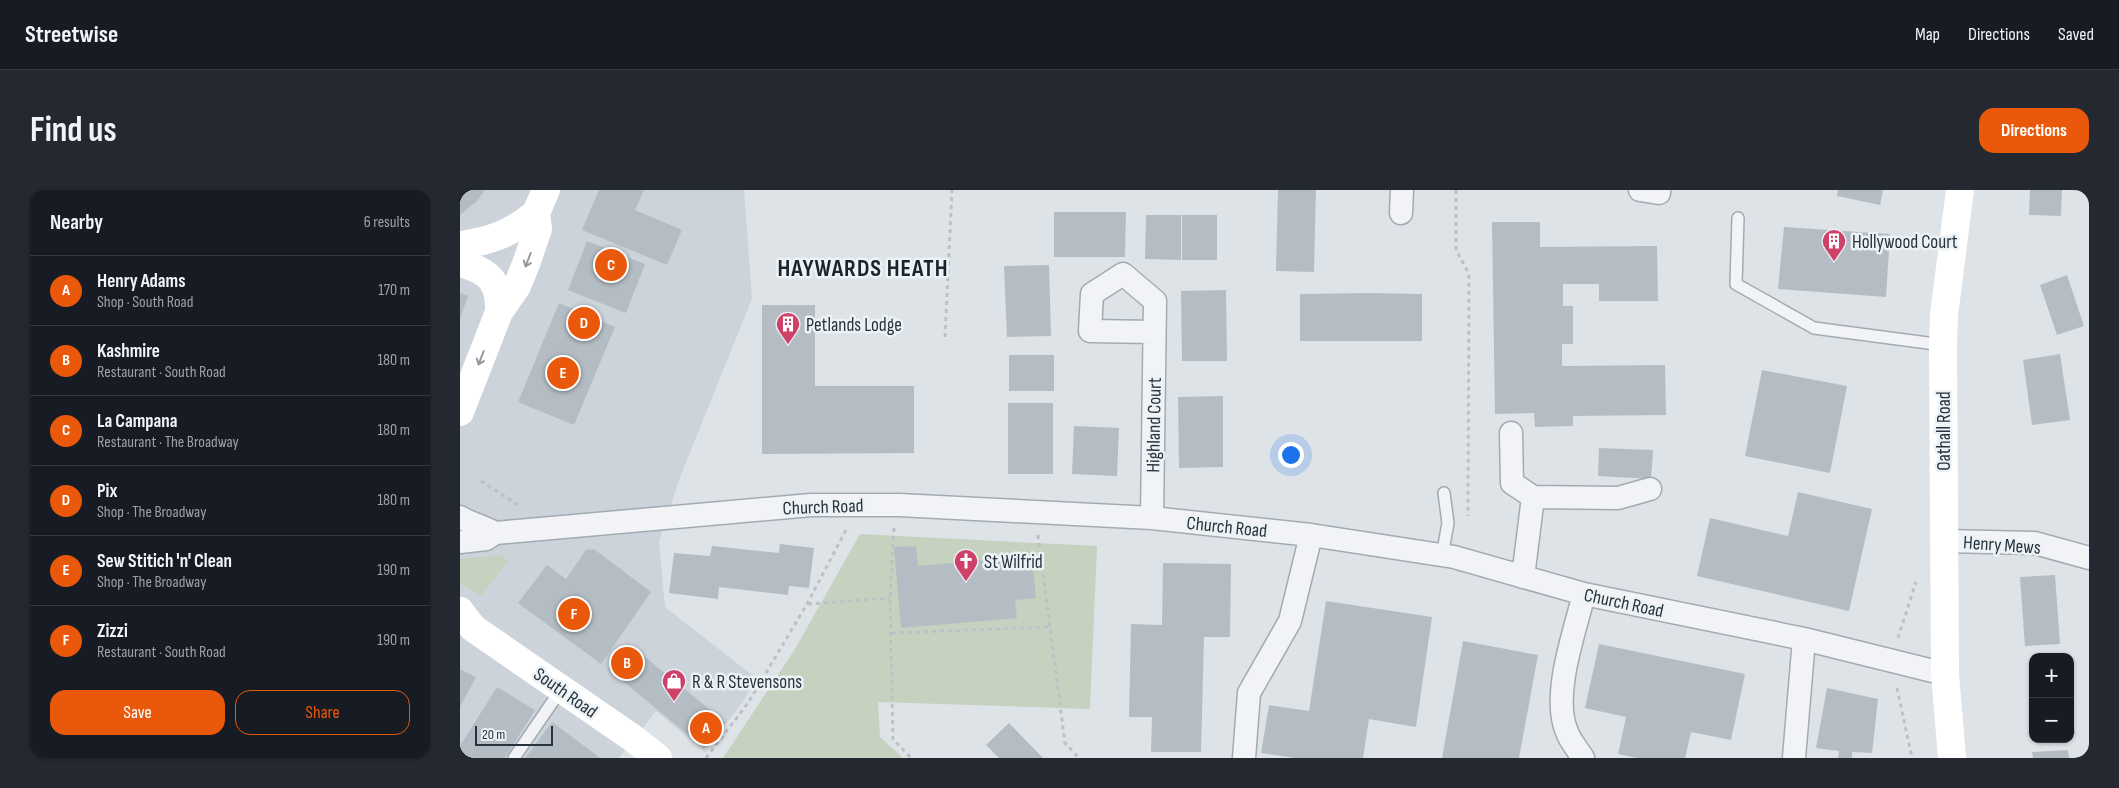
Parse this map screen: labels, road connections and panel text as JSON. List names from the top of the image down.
{
  "streets": {
    "main road": ["Oathall Road", "South Road"],
    "street": ["Highland Court", "Church Road", "Henry Mews"]
  },
  "crossings": [
    ["Highland Court", "Church Road"],
    ["Oathall Road", "Church Road"],
    ["Oathall Road", "Henry Mews"]
  ],
  "districts": ["HAYWARDS HEATH"],
  "places": {
    "building": ["Hollywood Court", "Petlands Lodge"],
    "church": ["St Wilfrid"],
    "shop": ["R & R Stevensons"]
  },
  "scale_bar": "20 m",
  "page": {
    "header": "Streetwise",
    "nav": ["Map", "Directions", "Saved"],
    "buttons": [
      "Directions",
      ["Save", "Share"]
    ],
    "title": "Find us",
    "heading": ["Nearby", "6 results"],
    "pins": [
      "C",
      "D",
      "E",
      "F",
      "B",
      "A"
    ],
    "list": [
      {
        "mark": "A",
        "name": "Henry Adams",
        "note": "Shop · South Road",
        "value": "170 m"
      },
      {
        "mark": "B",
        "name": "Kashmire",
        "note": "Restaurant · South Road",
        "value": "180 m"
      },
      {
        "mark": "C",
        "name": "La Campana",
        "note": "Restaurant · The Broadway",
        "value": "180 m"
      },
      {
        "mark": "D",
        "name": "Pix",
        "note": "Shop · The Broadway",
        "value": "180 m"
      },
      {
        "mark": "E",
        "name": "Sew Stitich 'n' Clean",
        "note": "Shop · The Broadway",
        "value": "190 m"
      },
      {
        "mark": "F",
        "name": "Zizzi",
        "note": "Restaurant · South Road",
        "value": "190 m"
      }
    ],
    "map_buttons": ["+", "−"],
    "scale": "20 m"
  }
}
